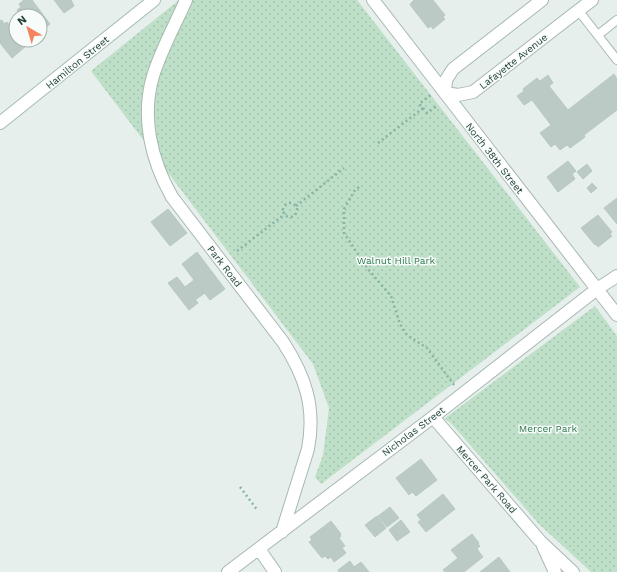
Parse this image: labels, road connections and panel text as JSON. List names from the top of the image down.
{
  "streets": {
    "street": [
      "Lafayette Avenue",
      "Hamilton Street",
      "North 38th Street",
      "Park Road",
      "Nicholas Street",
      "Mercer Park Road"
    ]
  },
  "crossings": [
    ["Lafayette Avenue", "North 38th Street"],
    ["North 38th Street", "Nicholas Street"],
    ["Park Road", "Nicholas Street"],
    ["Nicholas Street", "Mercer Park Road"]
  ],
  "parks": ["Walnut Hill Park", "Mercer Park"],
  "north": "top left"
}
